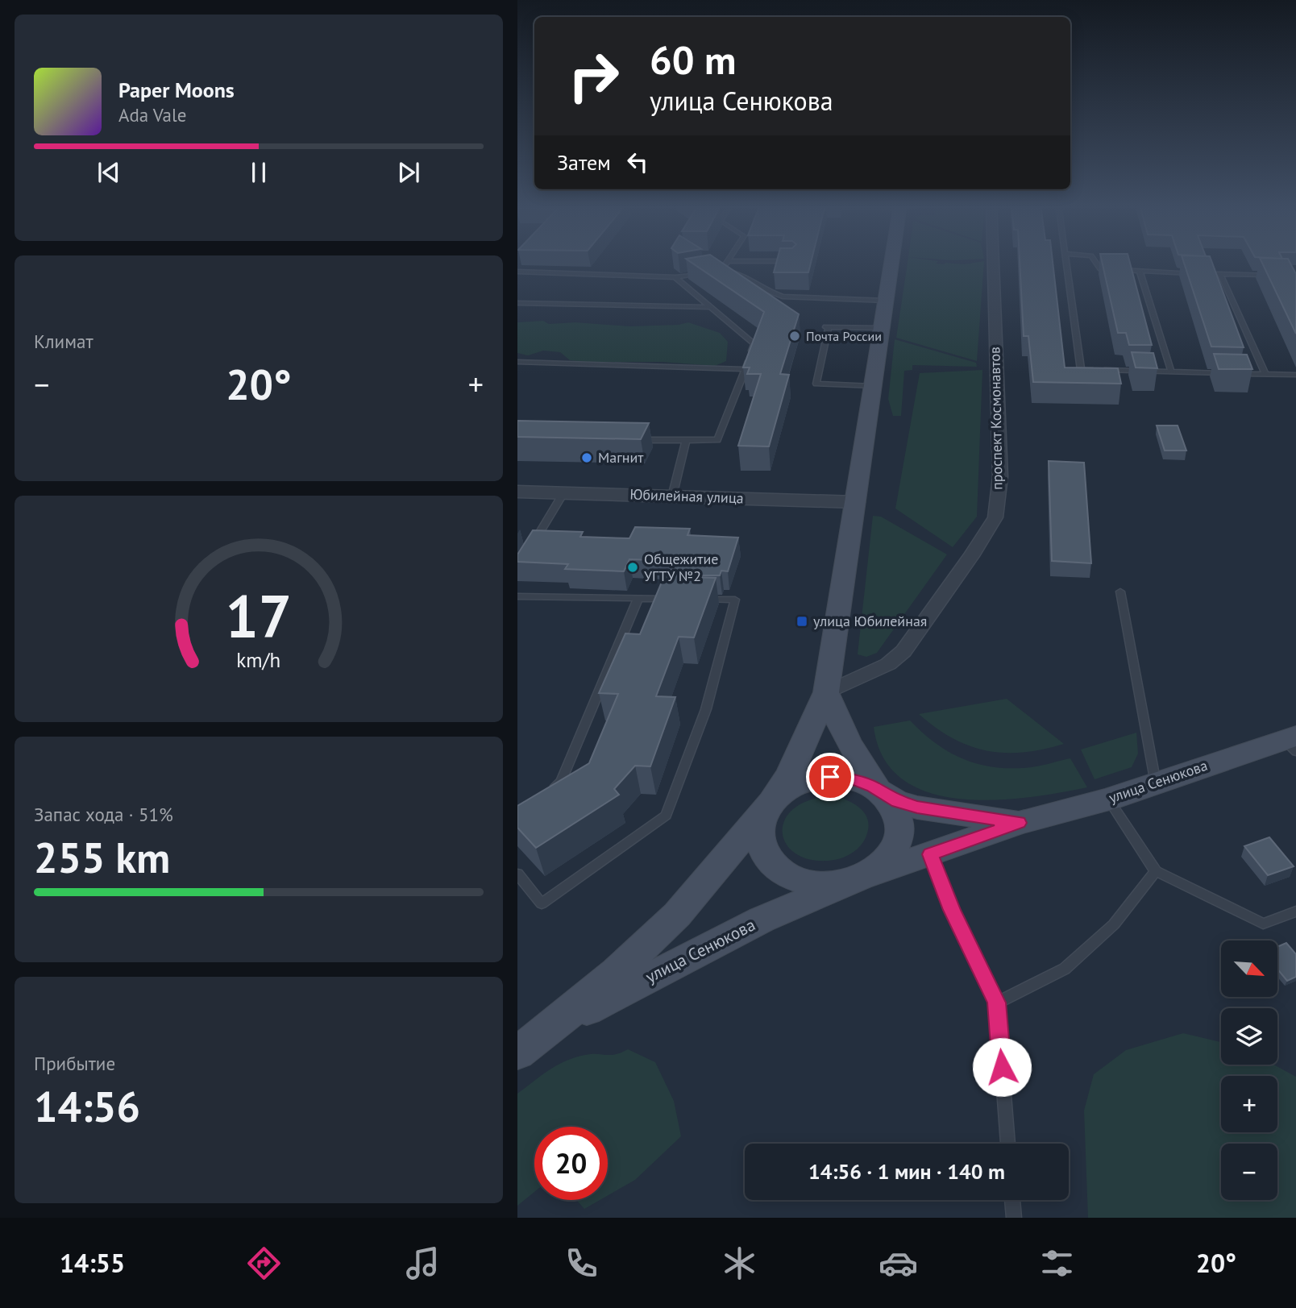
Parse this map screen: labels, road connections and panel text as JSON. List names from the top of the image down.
{
  "streets": {
    "main road": ["улица Сенюкова"],
    "street": ["проспект Космонавтов", "Юбилейная улица"]
  },
  "places": {
    "other": ["Почта России", "Магнит", "Общежитие УГТУ №2"],
    "transit": ["улица Юбилейная"]
  },
  "north": "bottom right",
  "page": {
    "turn": ["60 m", "улица Сенюкова"],
    "song": ["Paper Moons", "Ada Vale"],
    "then": "Затем",
    "tile": [
      "Климат",
      ["Запас хода · 51%", "255 km"],
      ["Прибытие", "14:56"]
    ],
    "heat": ["−", "20°", "+"],
    "map_buttons": ["+", "−"],
    "limit": "20",
    "trip": "14:56 · 1 мин · 140 m",
    "tabs": ["14:55", "20°"],
    "gauge": ["17", "km/h"]
  }
}
